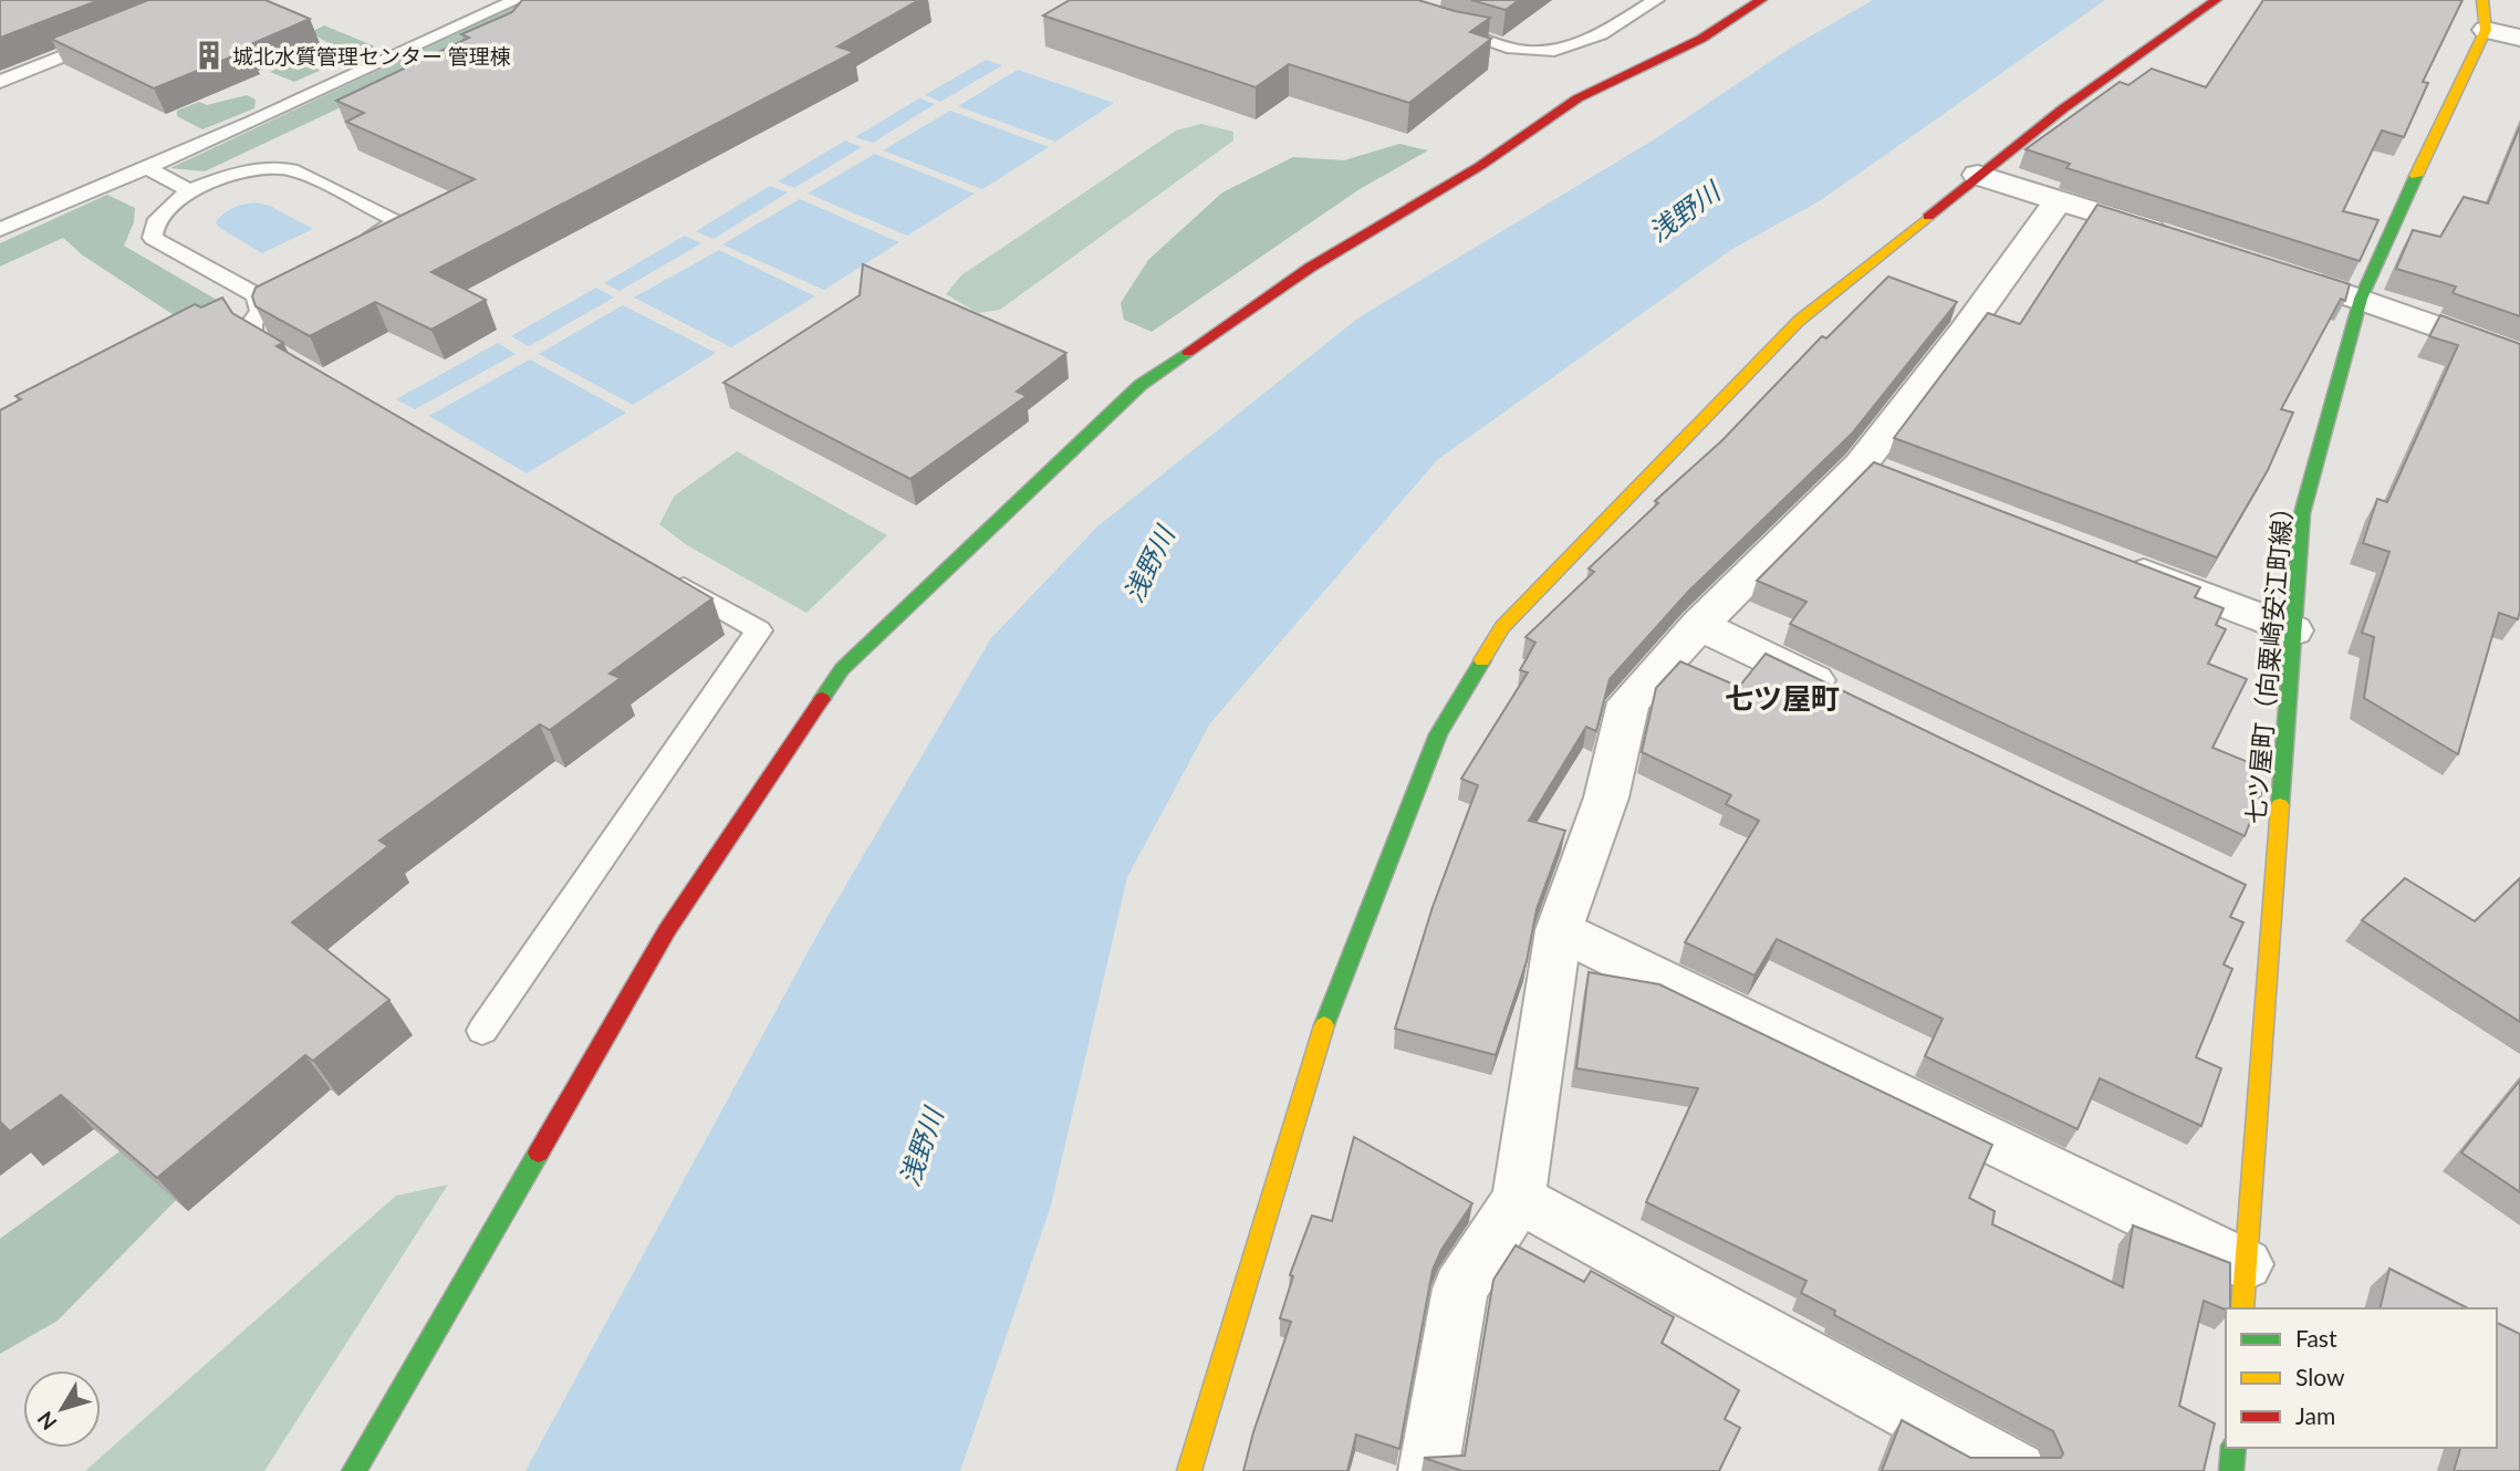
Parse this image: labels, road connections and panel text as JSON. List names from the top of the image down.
{
  "streets": {
    "street": ["七ツ屋町（向粟崎安江町線）"]
  },
  "districts": ["七ツ屋町"],
  "water": ["浅野川"],
  "places": {
    "building": ["城北水質管理センター 管理棟"]
  },
  "legend": ["Fast", "Slow", "Jam"],
  "north": "bottom left"
}
